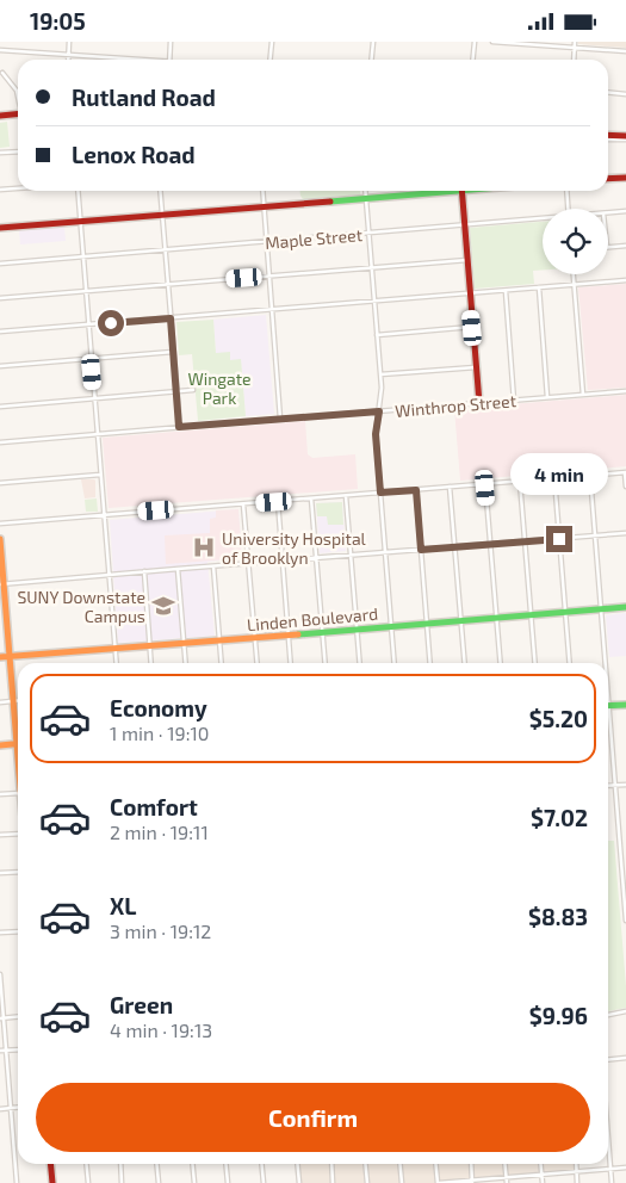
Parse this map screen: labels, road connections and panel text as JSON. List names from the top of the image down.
{
  "streets": {
    "main road": ["Linden Boulevard"],
    "street": ["Maple Street", "Winthrop Street"]
  },
  "parks": ["Wingate Park"],
  "places": {
    "hospital": ["University Hospital of Brooklyn"],
    "school or university": ["SUNY Downstate Campus"]
  },
  "page": {
    "status": "19:05",
    "banner": ["Rutland Road", "Lenox Road"],
    "bubble": "4 min",
    "list": [
      {
        "name": "Economy",
        "note": "1 min · 19:10",
        "value": "$5.20"
      },
      {
        "name": "Comfort",
        "note": "2 min · 19:11",
        "value": "$7.02"
      },
      {
        "name": "XL",
        "note": "3 min · 19:12",
        "value": "$8.83"
      },
      {
        "name": "Green",
        "note": "4 min · 19:13",
        "value": "$9.96"
      }
    ],
    "buttons": "Confirm"
  }
}
